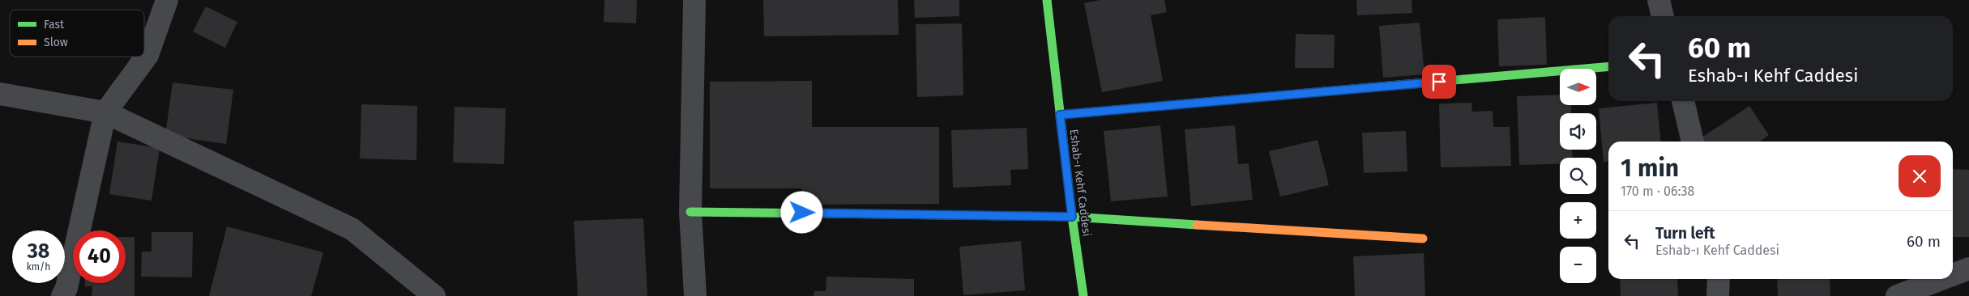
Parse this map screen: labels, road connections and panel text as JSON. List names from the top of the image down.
{
  "streets": {
    "street": ["Eshab-ı Kehf Caddesi"]
  },
  "legend": ["Fast", "Slow"],
  "north": "right",
  "page": {
    "turn": ["60 m", "Eshab-ı Kehf Caddesi"],
    "map_buttons": ["+", "−"],
    "heading": ["1 min", "170 m · 06:38"],
    "list": [
      {
        "name": "Turn left",
        "note": "Eshab-ı Kehf Caddesi",
        "value": "60 m"
      }
    ],
    "speed": "38 km/h",
    "limit": "40"
  }
}
